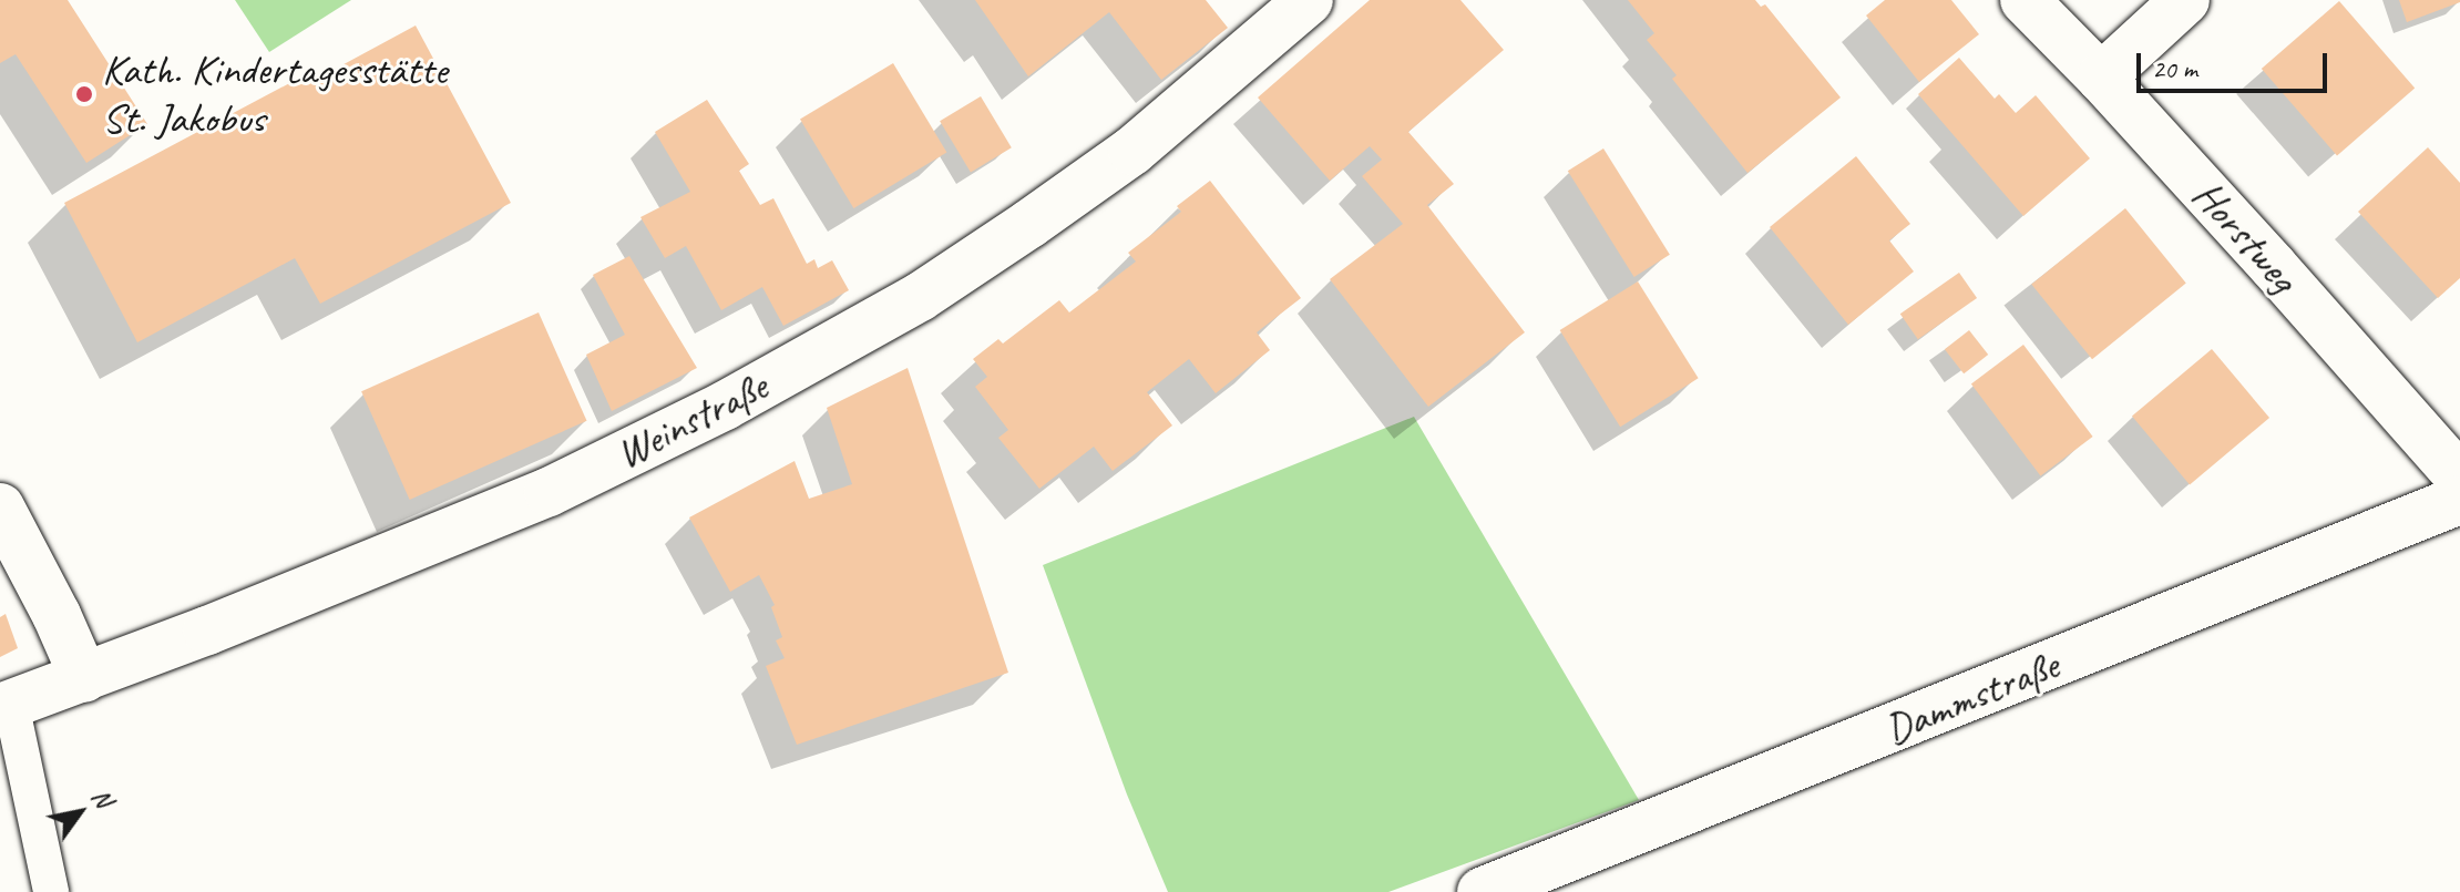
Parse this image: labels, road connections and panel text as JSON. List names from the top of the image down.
{
  "streets": {
    "street": ["Horstweg", "Weinstraße", "Dammstraße"]
  },
  "places": ["Kath. Kindertagesstätte St. Jakobus"],
  "scale_bar": "20 m",
  "north": "top right"
}
